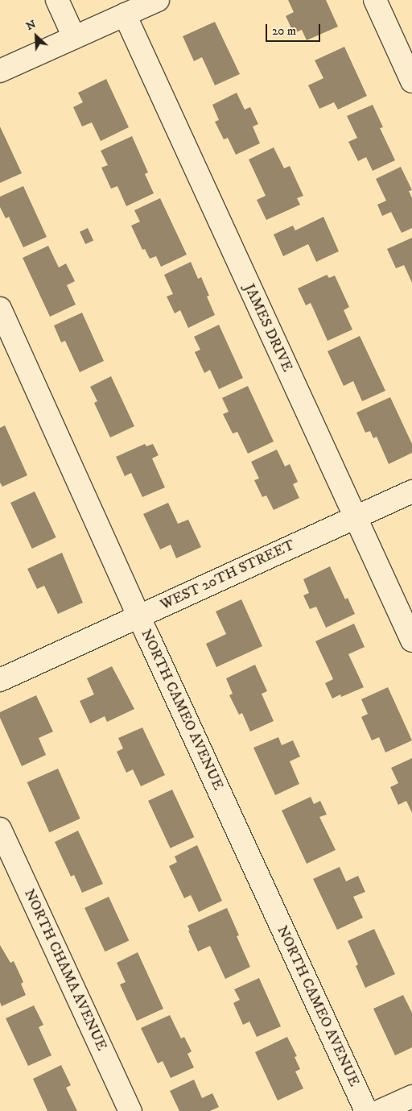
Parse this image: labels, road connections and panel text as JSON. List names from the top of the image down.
{
  "streets": {
    "street": [
      "JAMES DRIVE",
      "WEST 20TH STREET",
      "NORTH CAMEO AVENUE",
      "NORTH CHAMA AVENUE"
    ]
  },
  "crossings": [
    ["JAMES DRIVE", "WEST 20TH STREET"],
    ["WEST 20TH STREET", "NORTH CAMEO AVENUE"]
  ],
  "scale_bar": "20 m",
  "north": "top left"
}
